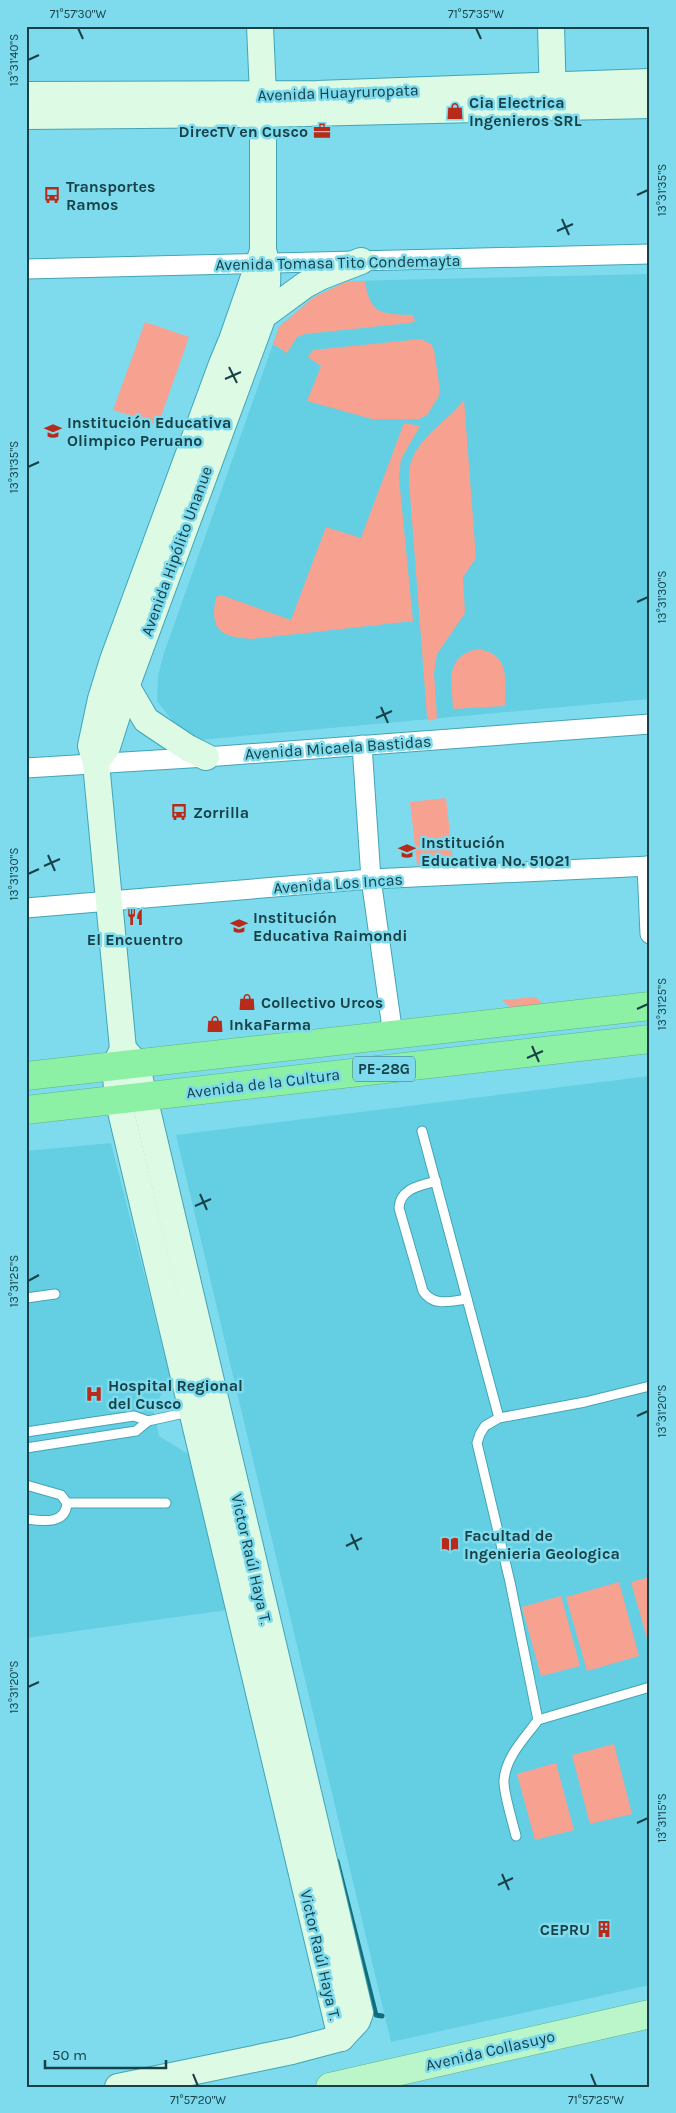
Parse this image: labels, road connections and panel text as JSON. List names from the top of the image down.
{
  "streets": {
    "highway": ["PE-28G", "Avenida de la Cultura"],
    "main road": ["Avenida Collasuyo"],
    "street": [
      "Avenida Huayruropata",
      "Avenida Tomasa Tito Condemayta",
      "Avenida Hipólito Unanue",
      "Avenida Micaela Bastidas",
      "Avenida Los Incas",
      "Victor Raúl Haya T."
    ]
  },
  "crossings": [
    ["Avenida Huayruropata", "Avenida Hipólito Unanue"],
    ["Avenida Tomasa Tito Condemayta", "Avenida Hipólito Unanue"],
    ["Avenida Hipólito Unanue", "Avenida Micaela Bastidas"],
    ["Avenida Hipólito Unanue", "Avenida Los Incas"],
    ["Avenida Hipólito Unanue", "Avenida de la Cultura"],
    ["Avenida Hipólito Unanue", "Victor Raúl Haya T."],
    ["Avenida de la Cultura", "Victor Raúl Haya T."]
  ],
  "places": {
    "shop": ["Cia Electrica Ingenieros SRL", "Collectivo Urcos", "InkaFarma"],
    "office": ["DirecTV en Cusco"],
    "bus stop": ["Transportes Ramos", "Zorrilla"],
    "school or university": ["Institución Educativa Olimpico Peruano", "Institución Educativa No. 51021", "Institución Educativa Raimondi"],
    "restaurant": ["El Encuentro"],
    "hospital": ["Hospital Regional del Cusco"],
    "library": ["Facultad de Ingenieria Geologica"],
    "building": ["CEPRU"]
  },
  "scale_bar": "50 m",
  "coordinates": [
    "71°57'30\"W",
    "71°57'35\"W",
    "13°31'40\"S",
    "13°31'35\"S",
    "13°31'30\"S",
    "13°31'25\"S",
    "13°31'20\"S",
    "13°31'15\"S",
    "71°57'20\"W",
    "71°57'25\"W"
  ]
}
